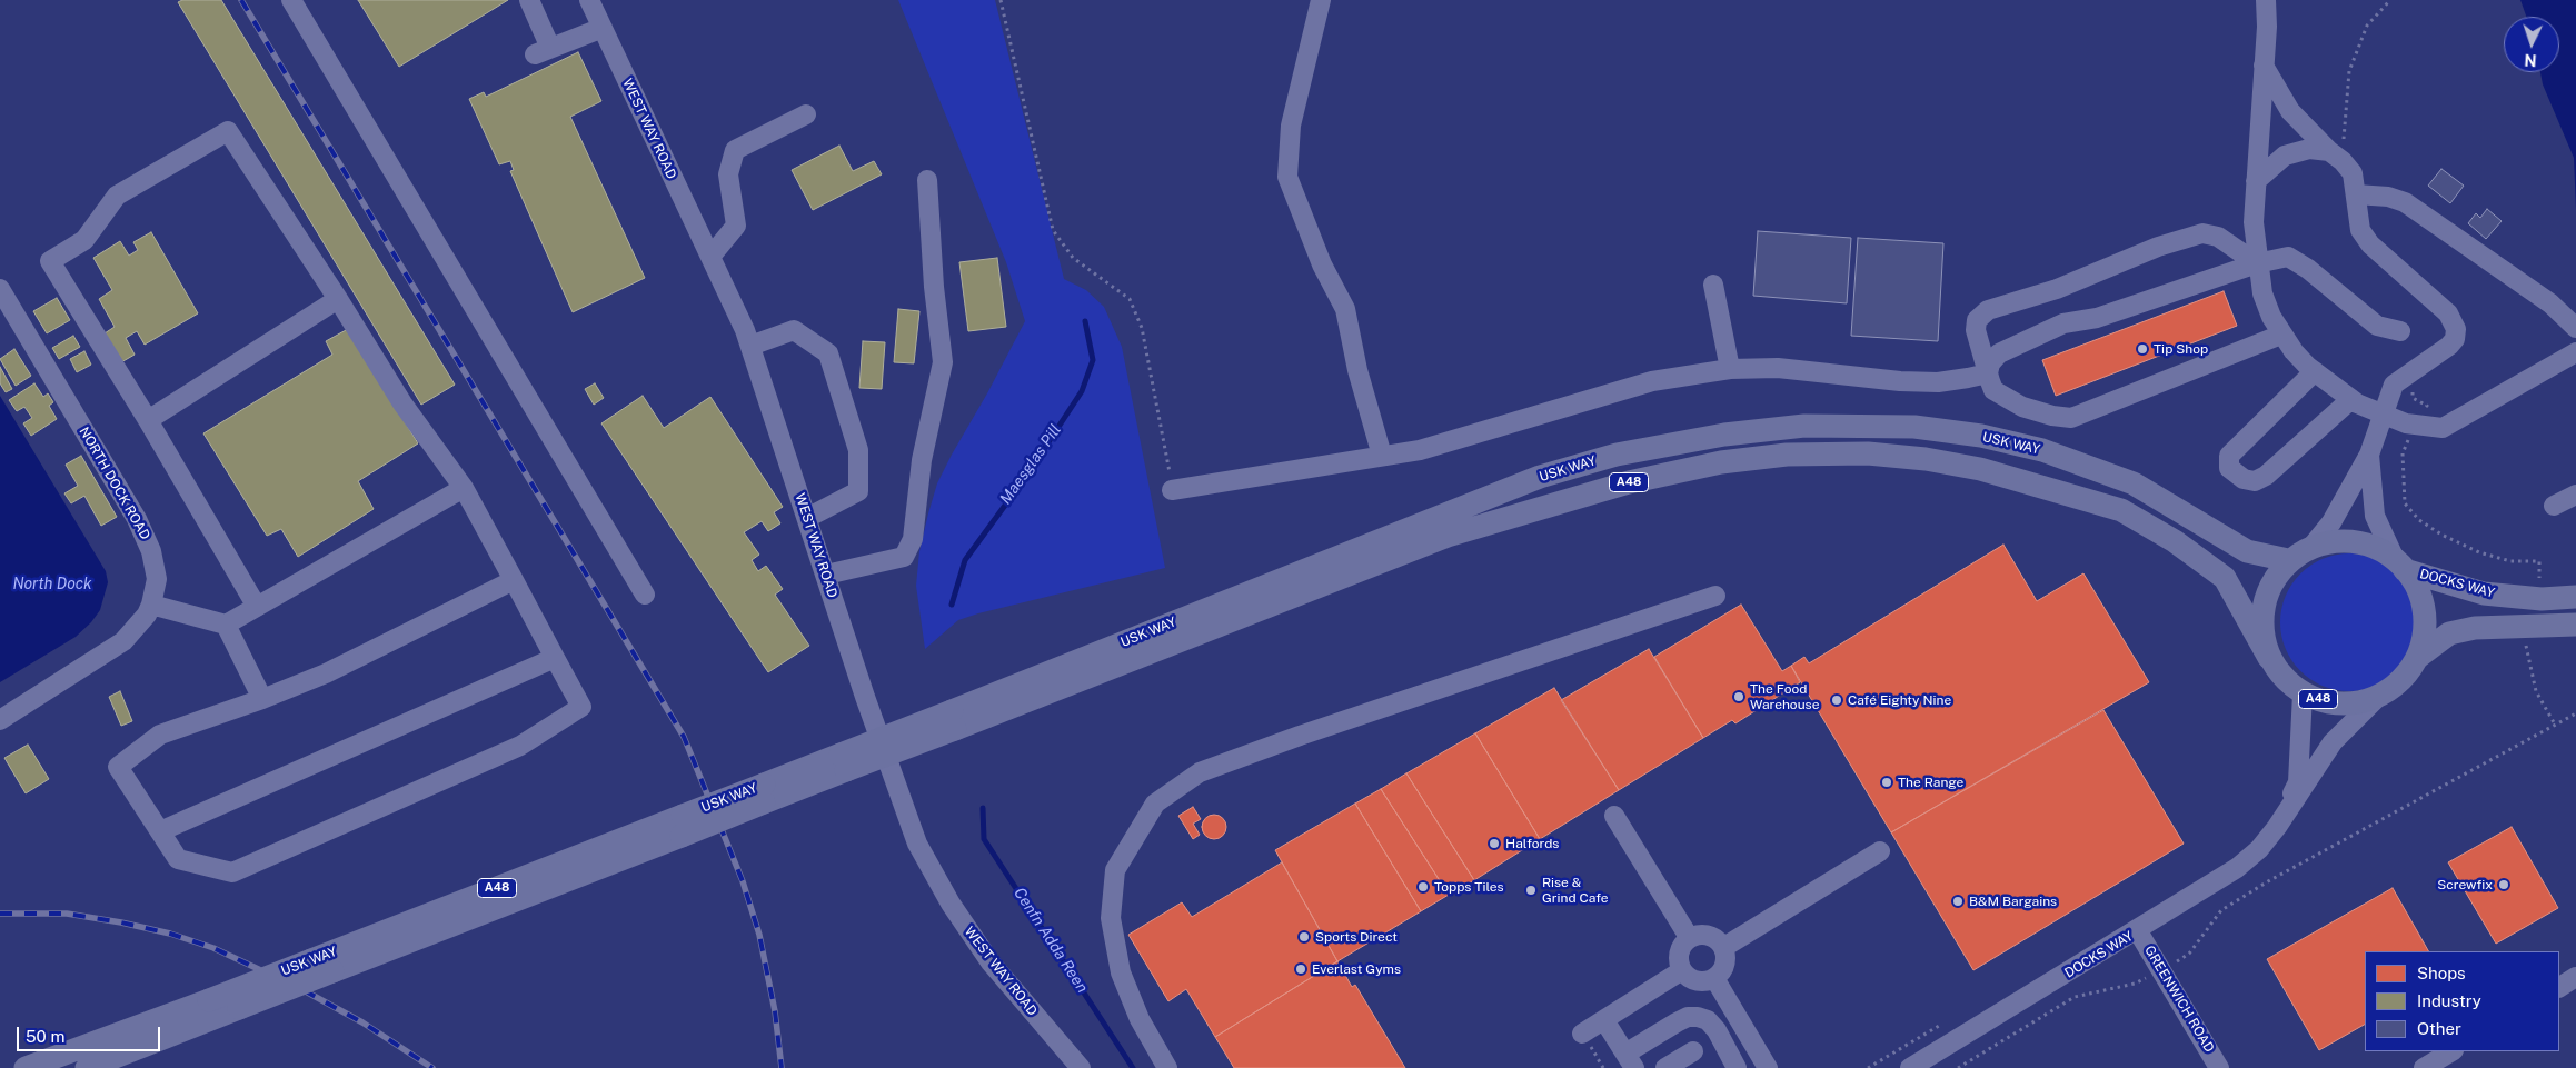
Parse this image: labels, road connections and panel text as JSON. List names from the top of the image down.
{
  "streets": {
    "main road": ["USK WAY", "A48", "DOCKS WAY"],
    "street": ["WEST WAY ROAD", "NORTH DOCK ROAD", "GREENWICH ROAD"]
  },
  "crossings": [
    ["USK WAY", "A48"],
    ["USK WAY", "DOCKS WAY"],
    ["A48", "DOCKS WAY"],
    ["DOCKS WAY", "GREENWICH ROAD"]
  ],
  "water": ["Maesglas Pill", "North Dock", "Cenfn Adda Reen"],
  "places": [
    "Tip Shop",
    "The Food Warehouse",
    "Café Eighty Nine",
    "The Range",
    "Halfords",
    "Screwfix",
    "Topps Tiles",
    "Rise & Grind Cafe",
    "B&M Bargains",
    "Sports Direct",
    "Everlast Gyms"
  ],
  "legend": ["Shops", "Industry", "Other"],
  "scale_bar": "50 m",
  "north": "bottom"
}
